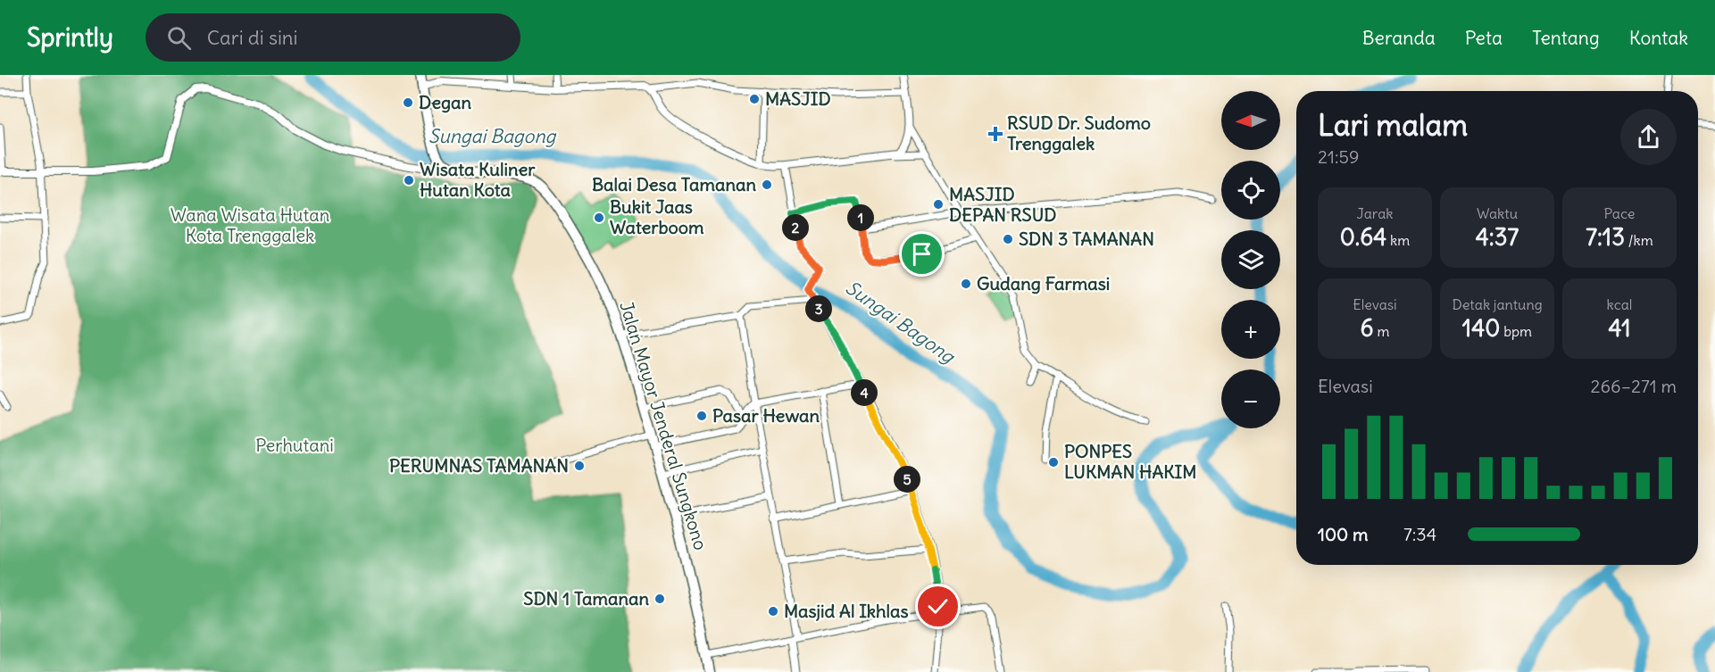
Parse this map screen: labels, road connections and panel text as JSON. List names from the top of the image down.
{
  "streets": {
    "highway": ["Jalan Mayor Jenderal Sungkono"]
  },
  "water": ["Sungai Bagong"],
  "parks": ["Wana Wisata Hutan Kota Trenggalek", "Perhutani"],
  "places": {
    "other": [
      "MASJID",
      "Degan",
      "Wisata Kuliner Hutan Kota",
      "Balai Desa Tamanan",
      "MASJID DEPAN RSUD",
      "Bukit Jaas Waterboom",
      "SDN 3 TAMANAN",
      "Gudang Farmasi",
      "Pasar Hewan",
      "PONPES LUKMAN HAKIM",
      "PERUMNAS TAMANAN",
      "SDN 1 Tamanan",
      "Masjid Al Ikhlas"
    ],
    "health": ["RSUD Dr. Sudomo Trenggalek"]
  },
  "north": "left",
  "page": {
    "header": "Sprintly",
    "search": "Cari di sini",
    "nav": [
      "Beranda",
      "Peta",
      "Tentang",
      "Kontak"
    ],
    "map_buttons": ["+", "−"],
    "heading": ["Lari malam", "21:59"],
    "stats": [
      ["Jarak", "0.64 km"],
      ["Waktu", "4:37"],
      ["Pace", "7:13 /km"],
      ["Elevasi", "6 m"],
      ["Detak jantung", "140 bpm"],
      ["kcal", "41"]
    ],
    "pins": [
      "1",
      "2",
      "3",
      "4",
      "5"
    ],
    "chart": ["Elevasi", "266–271 m"],
    "list": [
      {
        "name": "100 m",
        "note": "7:34"
      }
    ]
  }
}
